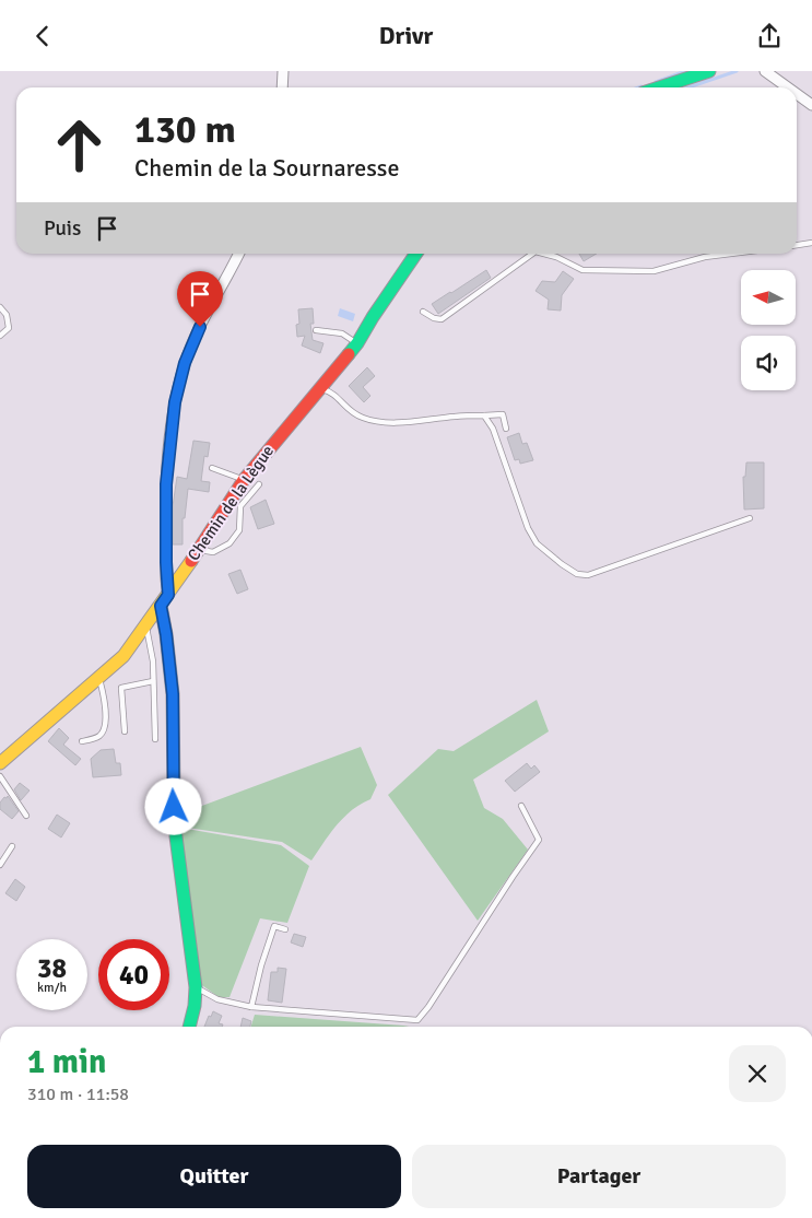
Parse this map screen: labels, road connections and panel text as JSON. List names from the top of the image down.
{
  "streets": {
    "street": ["Chemin de la Lègue"]
  },
  "north": "left",
  "page": {
    "header": "Drivr",
    "turn": ["130 m", "Chemin de la Sournaresse"],
    "then": "Puis",
    "speed": "38 km/h",
    "limit": "40",
    "heading": ["1 min", "310 m · 11:58"],
    "buttons": ["Quitter", "Partager"]
  }
}
